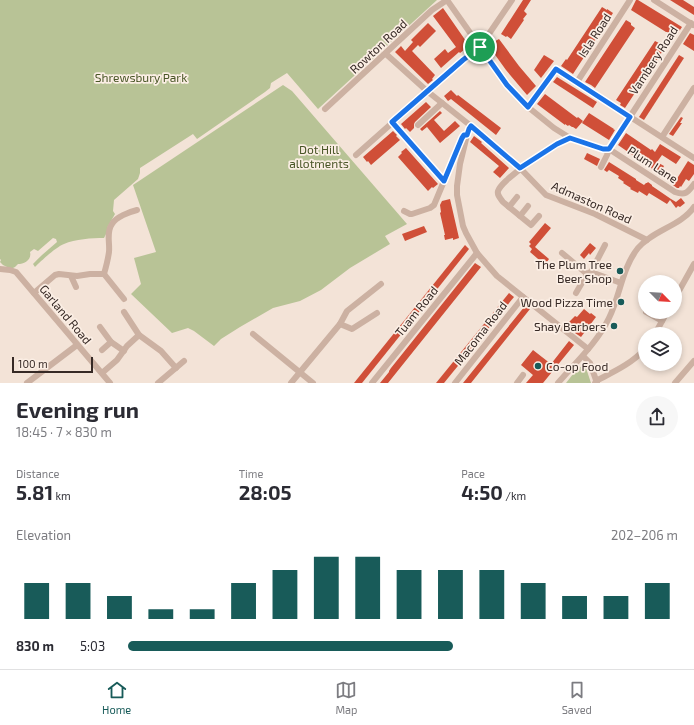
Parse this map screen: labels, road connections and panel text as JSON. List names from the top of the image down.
{
  "streets": {
    "street": [
      "Isla Road",
      "Rowton Road",
      "Vambery Road",
      "Plum Lane",
      "Admaston Road",
      "Tuam Road",
      "Garland Road",
      "Macoma Road"
    ]
  },
  "crossings": [
    ["Rowton Road", "Plum Lane"],
    ["Rowton Road", "Admaston Road"],
    ["Vambery Road", "Plum Lane"]
  ],
  "parks": ["Shrewsbury Park", "Dot Hill allotments"],
  "places": [
    "The Plum Tree Beer Shop",
    "Wood Pizza Time",
    "Shay Barbers",
    "Co-op Food"
  ],
  "scale_bar": "100 m",
  "north": "bottom right",
  "page": {
    "scale": "100 m",
    "heading": ["Evening run", "18:45 · 7 × 830 m"],
    "stats": [
      ["Distance", "5.81 km"],
      ["Time", "28:05"],
      ["Pace", "4:50 /km"]
    ],
    "chart": ["Elevation", "202–206 m"],
    "list": [
      {
        "name": "830 m",
        "note": "5:03"
      }
    ],
    "tabs": ["Home", "Map", "Saved"]
  }
}
